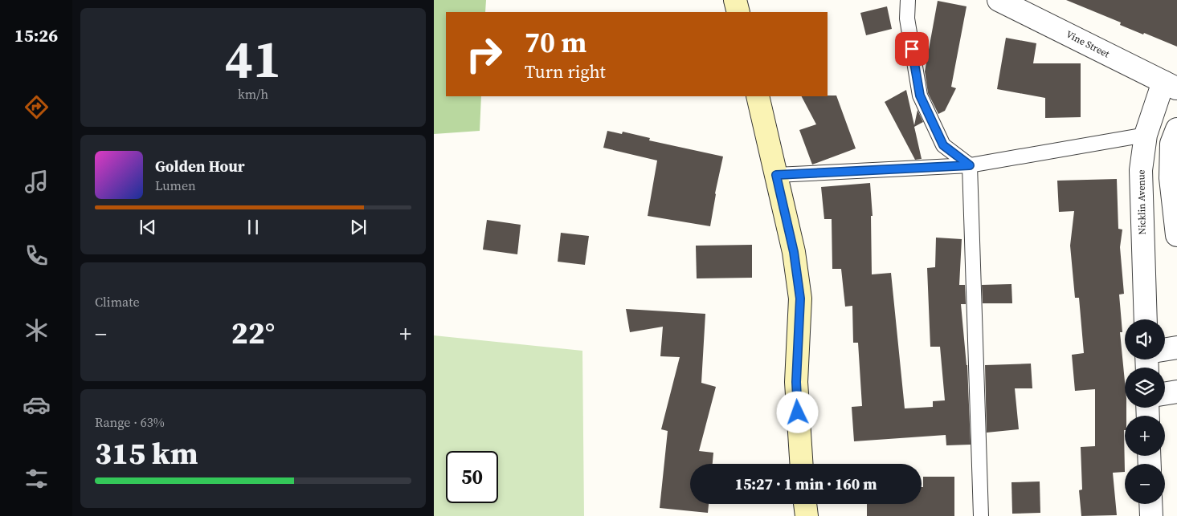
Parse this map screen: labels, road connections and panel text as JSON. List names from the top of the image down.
{
  "streets": {
    "street": ["Vine Street", "Nicklin Avenue"]
  },
  "crossings": [
    ["Vine Street", "Nicklin Avenue"]
  ],
  "page": {
    "tabs": "15:26",
    "tile": [
      ["41", "km/h"],
      "Climate",
      ["Range · 63%", "315 km"]
    ],
    "turn": ["70 m", "Turn right"],
    "song": ["Golden Hour", "Lumen"],
    "heat": ["−", "22°", "+"],
    "map_buttons": ["+", "−"],
    "limit": "50",
    "trip": "15:27 · 1 min · 160 m"
  }
}
